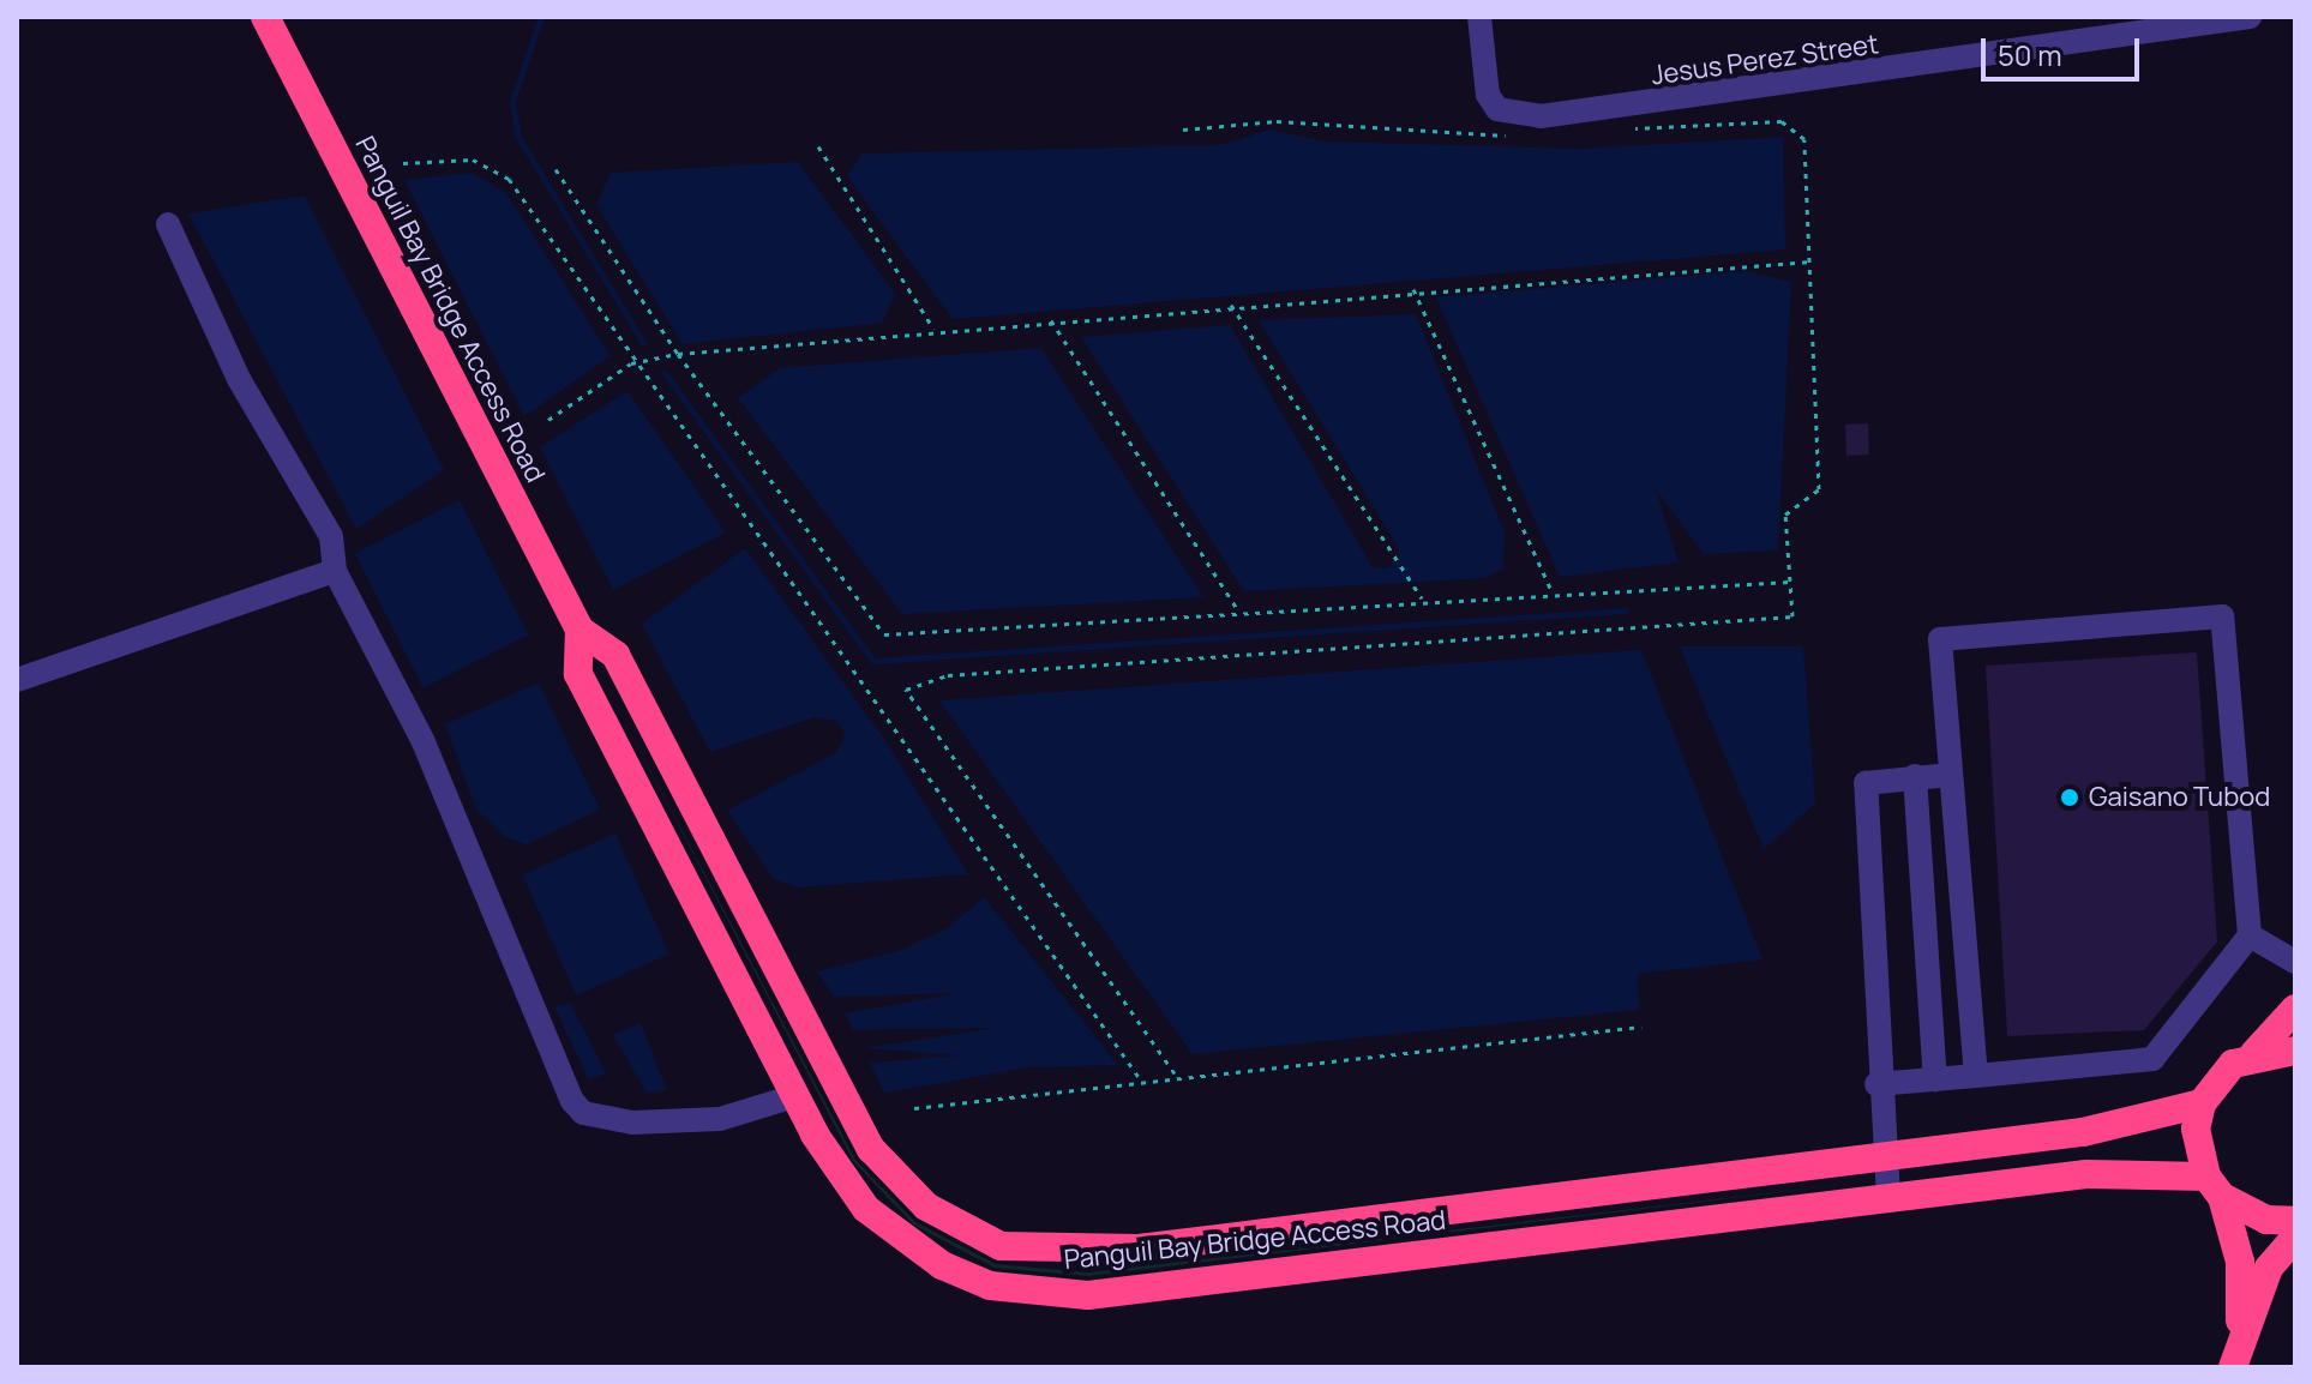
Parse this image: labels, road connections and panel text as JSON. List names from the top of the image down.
{
  "streets": {
    "highway": ["Panguil Bay Bridge Access Road"],
    "street": ["Jesus Perez Street"]
  },
  "places": ["Gaisano Tubod"],
  "scale_bar": "50 m"
}
